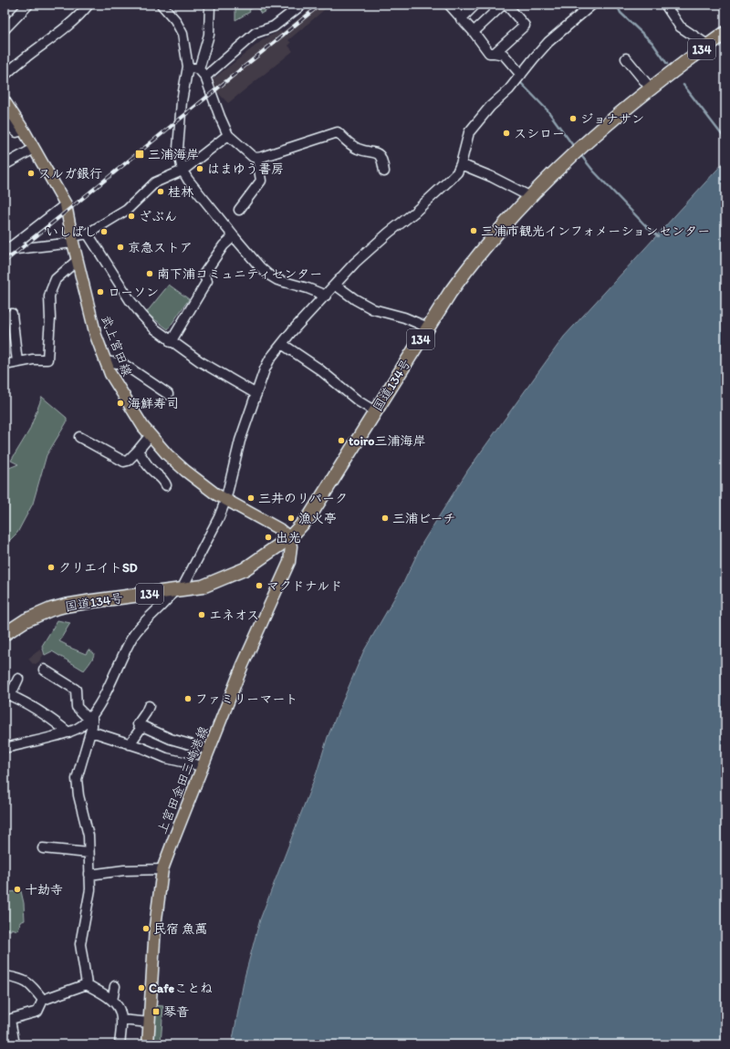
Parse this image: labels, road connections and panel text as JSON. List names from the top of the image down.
{
  "streets": {
    "highway": ["134", "国道134号"],
    "main road": ["武上宮田線", "上宮田金田三崎港線"]
  },
  "crossings": [
    ["武上宮田線", "国道134号"],
    ["武上宮田線", "上宮田金田三崎港線"],
    ["国道134号", "上宮田金田三崎港線"]
  ],
  "places": {
    "other": [
      "ジョナサン",
      "スシロー",
      "はまゆう書房",
      "スルガ銀行",
      "桂林",
      "ざぶん",
      "三浦市観光インフォメーションセンター",
      "いしばし",
      "京急ストア",
      "南下浦コミュニティセンター",
      "ローソン",
      "海鮮寿司",
      "toiro三浦海岸",
      "三井のリパーク",
      "漁火亭",
      "三浦ビーチ",
      "出光",
      "クリエイトSD",
      "マクドナルド",
      "エネオス",
      "ファミリーマート",
      "十劫寺",
      "民宿 魚萬",
      "Cafeことね"
    ],
    "transit": ["三浦海岸", "琴音"]
  }
}
